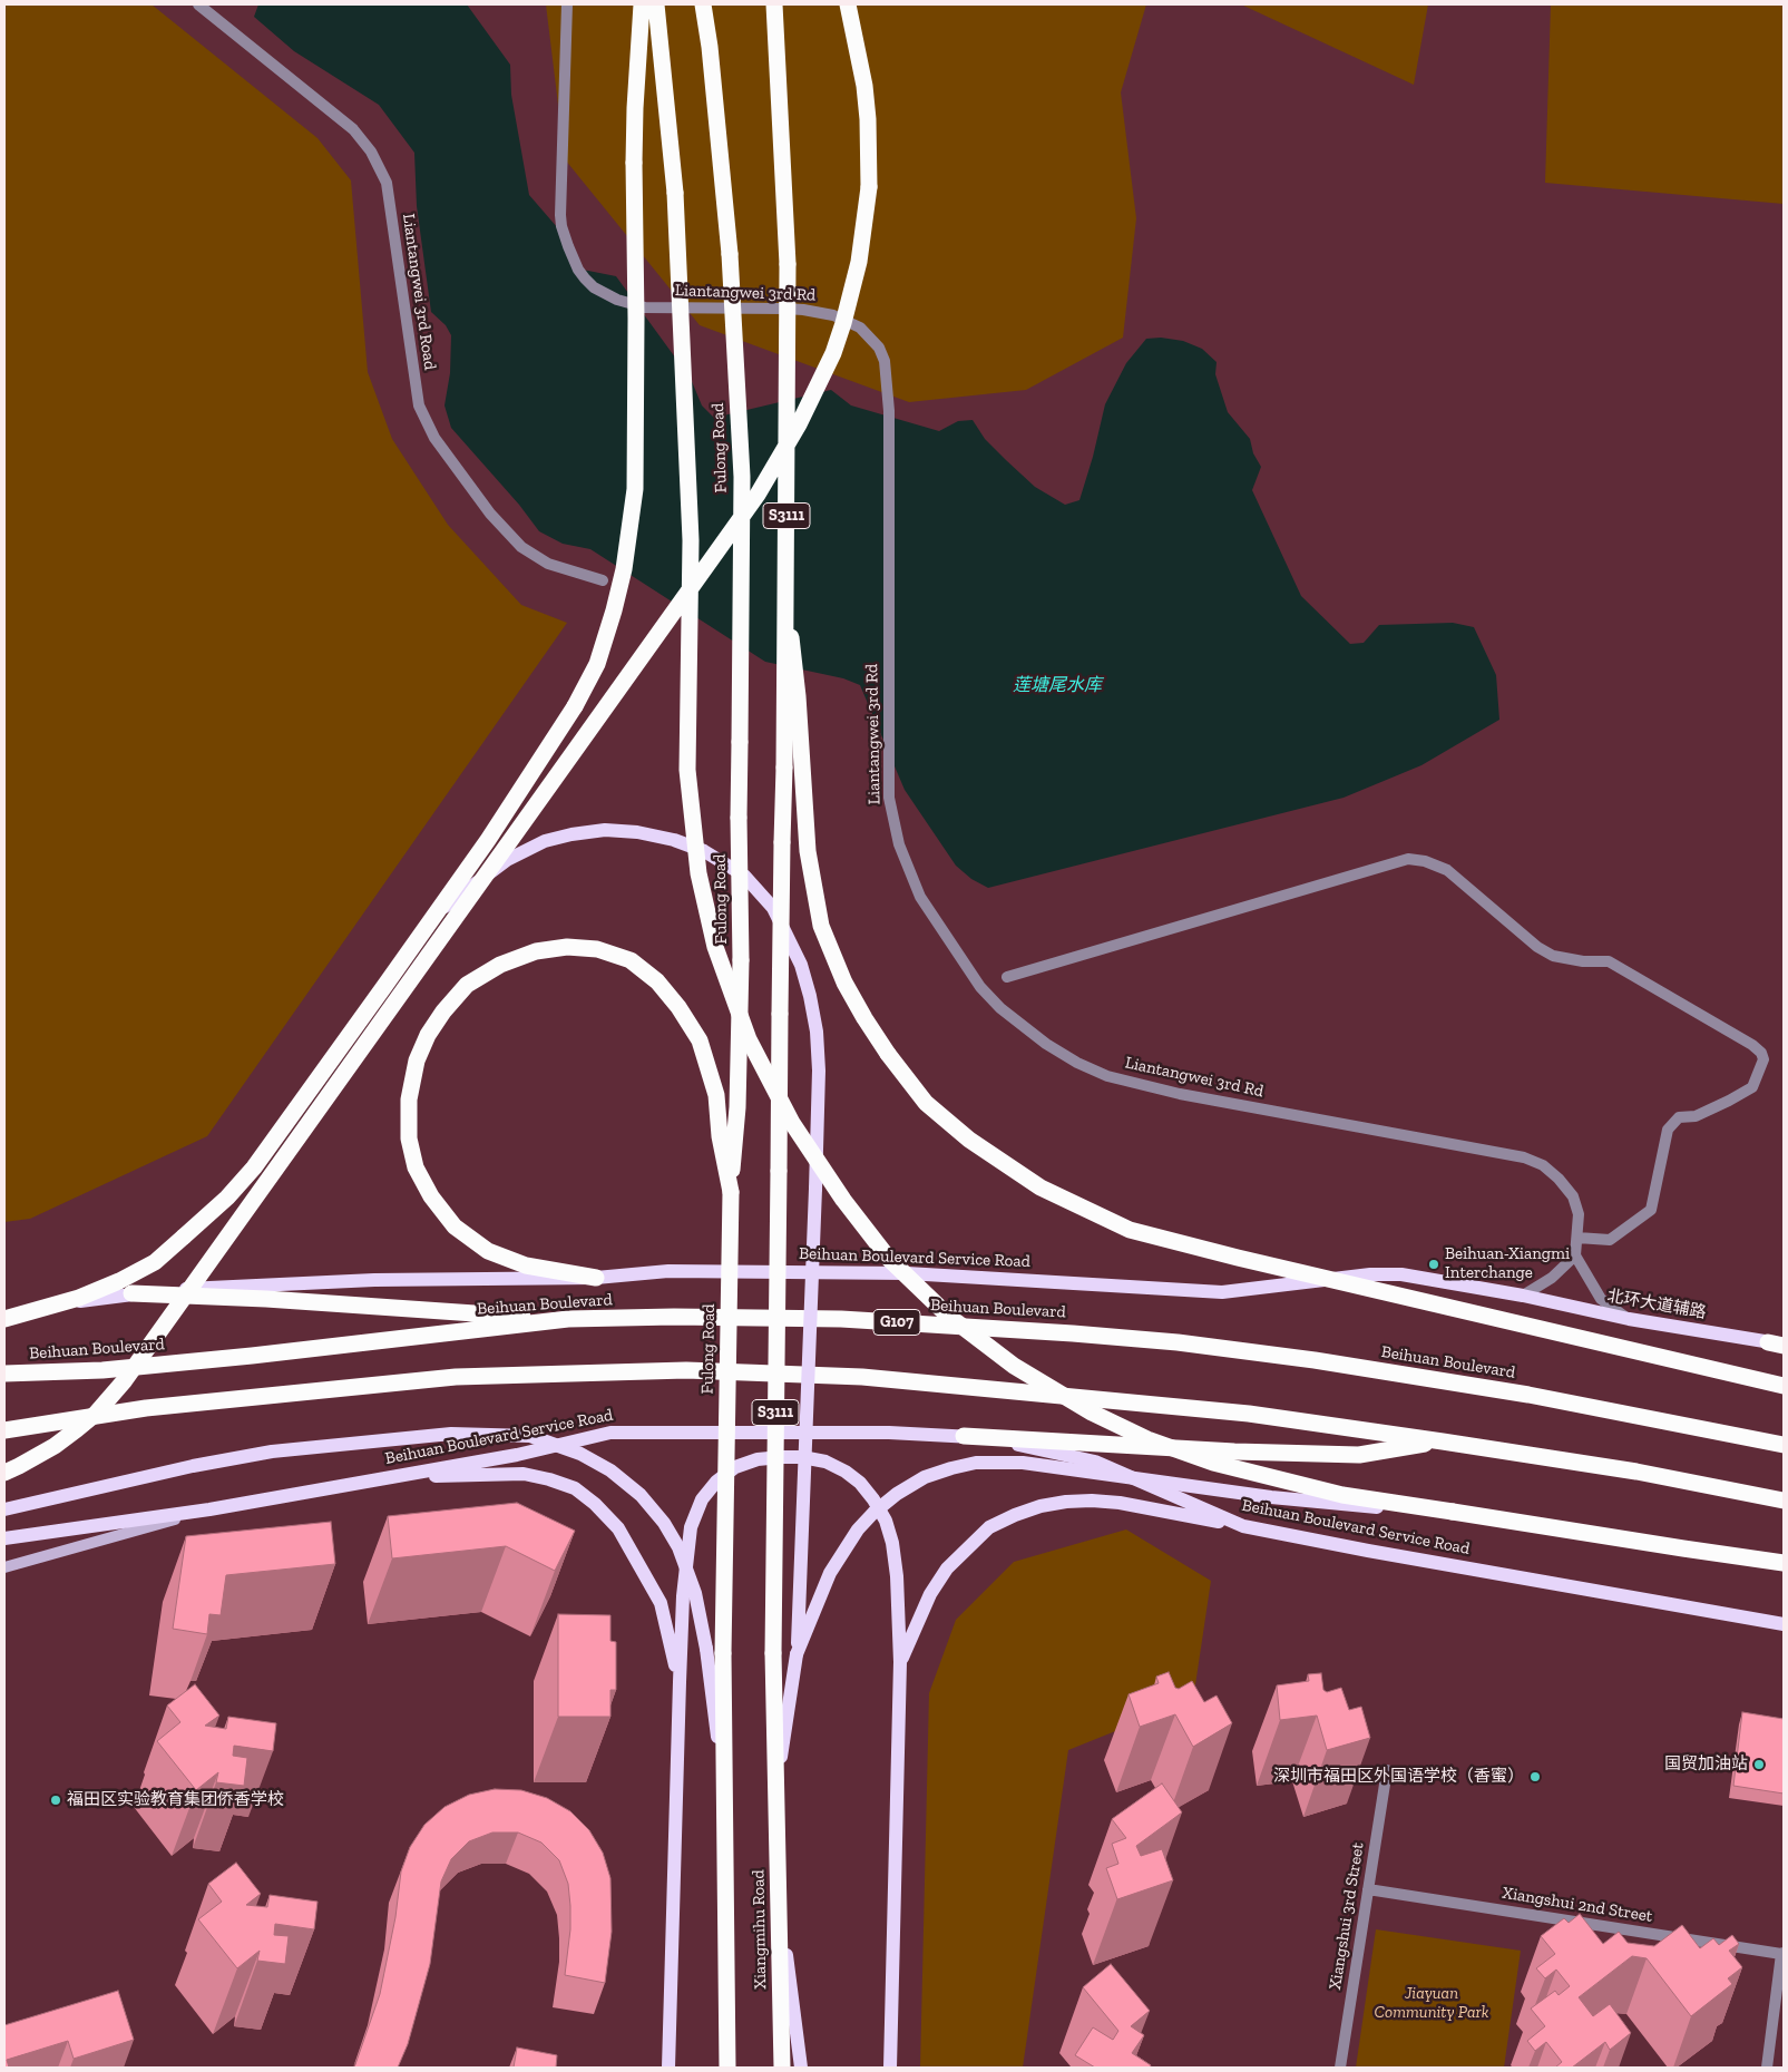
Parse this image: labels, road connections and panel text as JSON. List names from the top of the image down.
{
  "streets": {
    "highway": [
      "Fulong Road",
      "S3111",
      "Beihuan Boulevard",
      "G107",
      "Xiangmihu Road"
    ],
    "main road": ["Beihuan Boulevard Service Road", "北环大道辅路"],
    "street": [
      "Liantangwei 3rd Road",
      "Liantangwei 3rd Rd",
      "Xiangshui 2nd Street",
      "Xiangshui 3rd Street"
    ]
  },
  "crossings": [
    ["Fulong Road", "Xiangmihu Road"],
    ["S3111", "Xiangmihu Road"],
    ["Beihuan Boulevard Service Road", "北环大道辅路"],
    ["Xiangshui 2nd Street", "Xiangshui 3rd Street"]
  ],
  "water": ["莲塘尾水库"],
  "parks": ["Jiayuan Community Park"],
  "places": [
    "Beihuan-Xiangmi Interchange",
    "国贸加油站",
    "深圳市福田区外国语学校（香蜜）",
    "福田区实验教育集团侨香学校"
  ]
}
